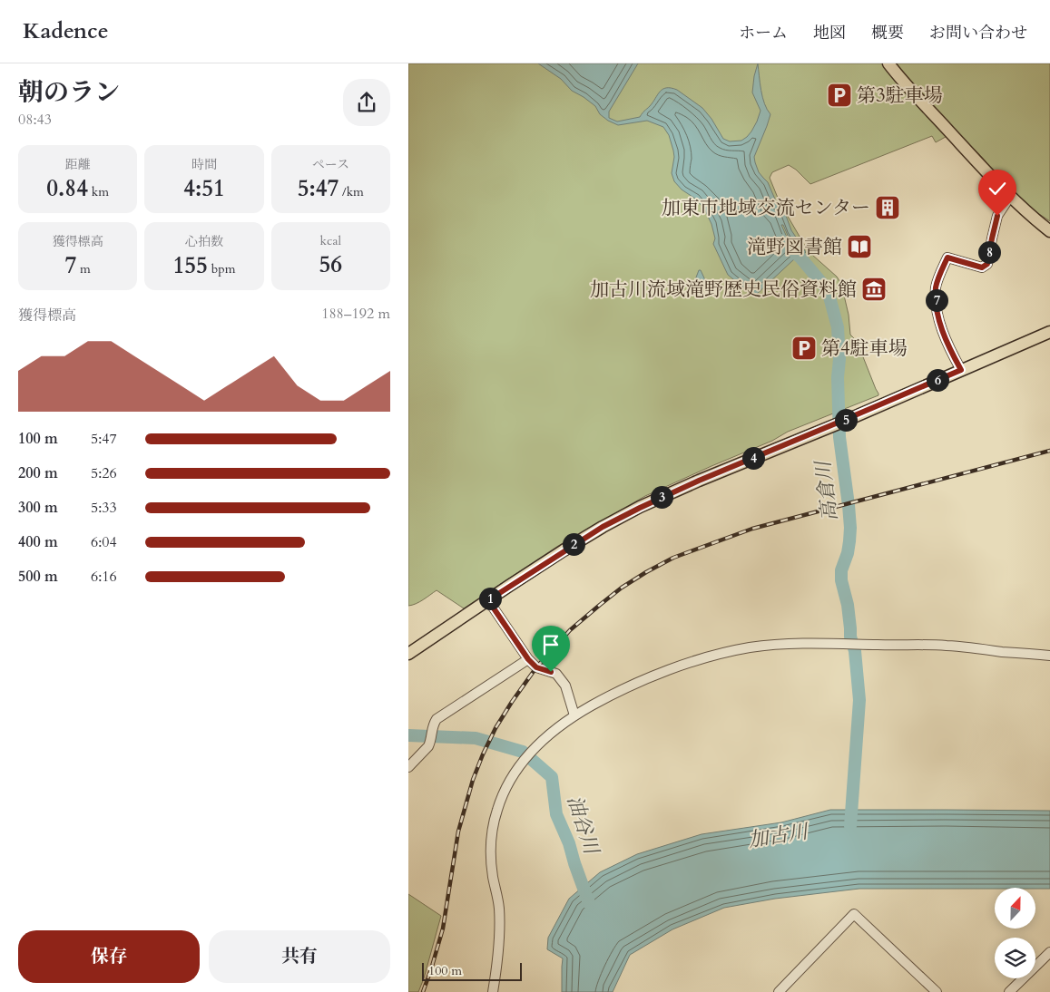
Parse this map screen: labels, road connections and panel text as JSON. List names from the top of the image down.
{
  "water": ["高倉川", "油谷川", "加古川"],
  "places": {
    "parking": ["第3駐車場", "第4駐車場"],
    "building": ["加東市地域交流センター"],
    "library": ["滝野図書館"],
    "museum": ["加古川流域滝野歴史民俗資料館"]
  },
  "scale_bar": "100 m",
  "north": "top",
  "page": {
    "header": "Kadence",
    "nav": [
      "ホーム",
      "地図",
      "概要",
      "お問い合わせ"
    ],
    "heading": ["朝のラン", "08:43"],
    "stats": [
      ["距離", "0.84 km"],
      ["時間", "4:51"],
      ["ペース", "5:47 /km"],
      ["獲得標高", "7 m"],
      ["心拍数", "155 bpm"],
      ["kcal", "56"]
    ],
    "pins": [
      "8",
      "7",
      "6",
      "5",
      "4",
      "3",
      "2",
      "1"
    ],
    "chart": ["獲得標高", "188–192 m"],
    "list": [
      {
        "name": "100 m",
        "note": "5:47"
      },
      {
        "name": "200 m",
        "note": "5:26"
      },
      {
        "name": "300 m",
        "note": "5:33"
      },
      {
        "name": "400 m",
        "note": "6:04"
      },
      {
        "name": "500 m",
        "note": "6:16"
      }
    ],
    "buttons": ["保存", "共有"],
    "scale": "100 m"
  }
}
